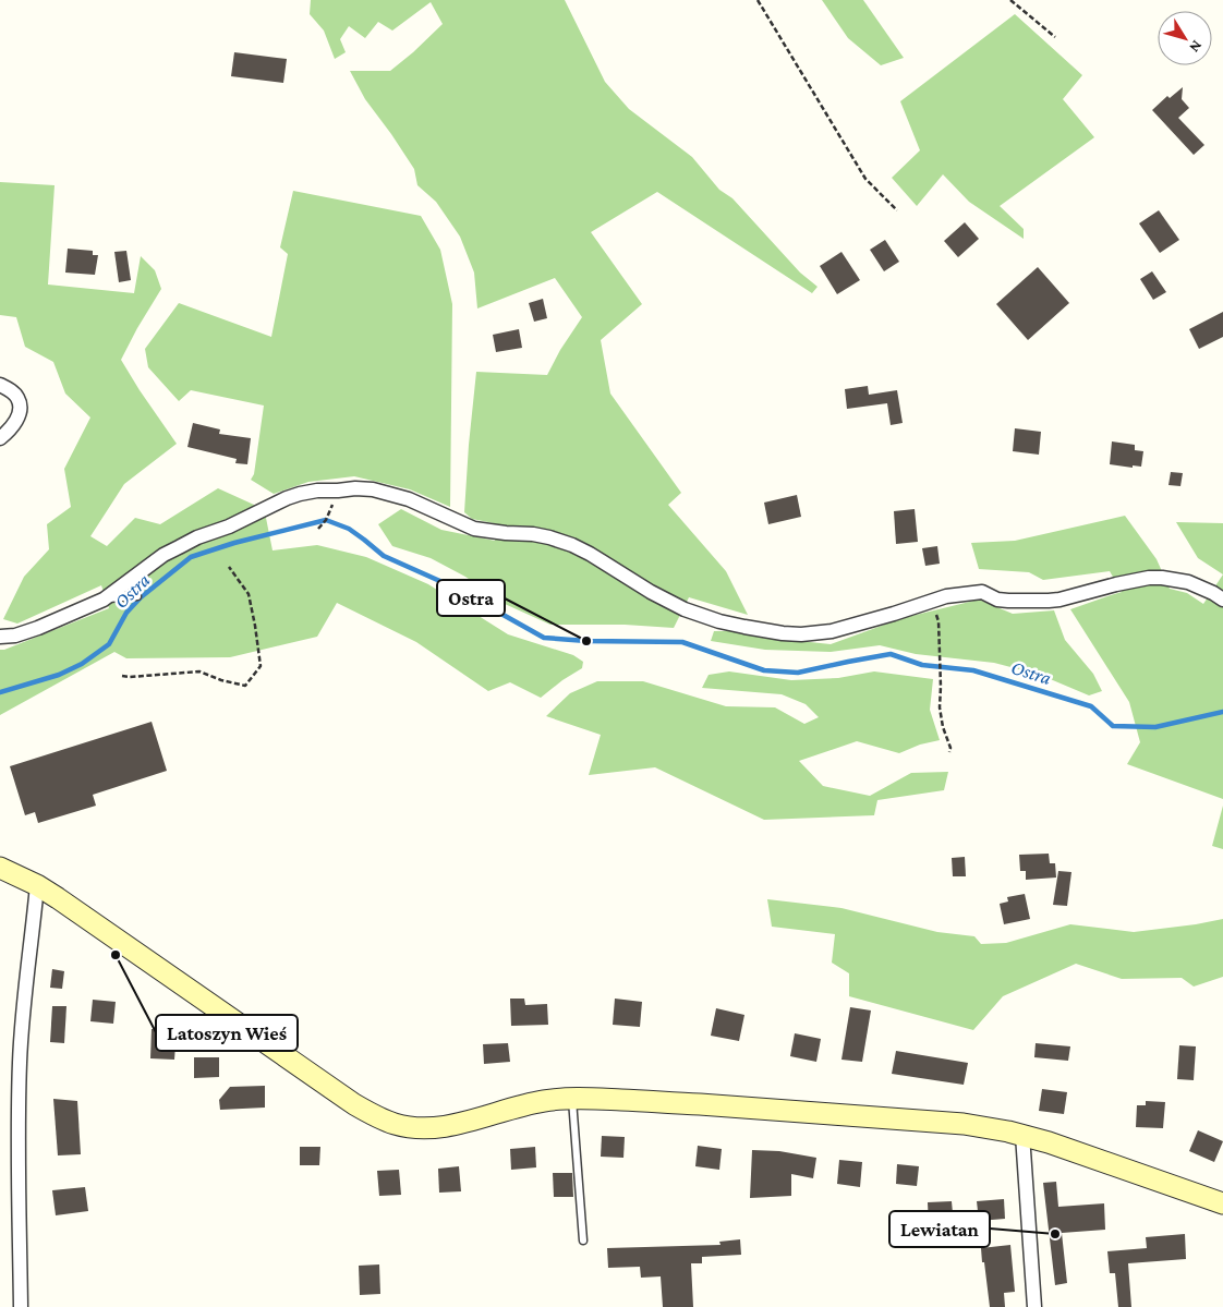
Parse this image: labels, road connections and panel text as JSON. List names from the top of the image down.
{
  "water": ["Ostra"],
  "places": ["Ostra", "Latoszyn Wieś", "Lewiatan"],
  "north": "bottom right"
}
